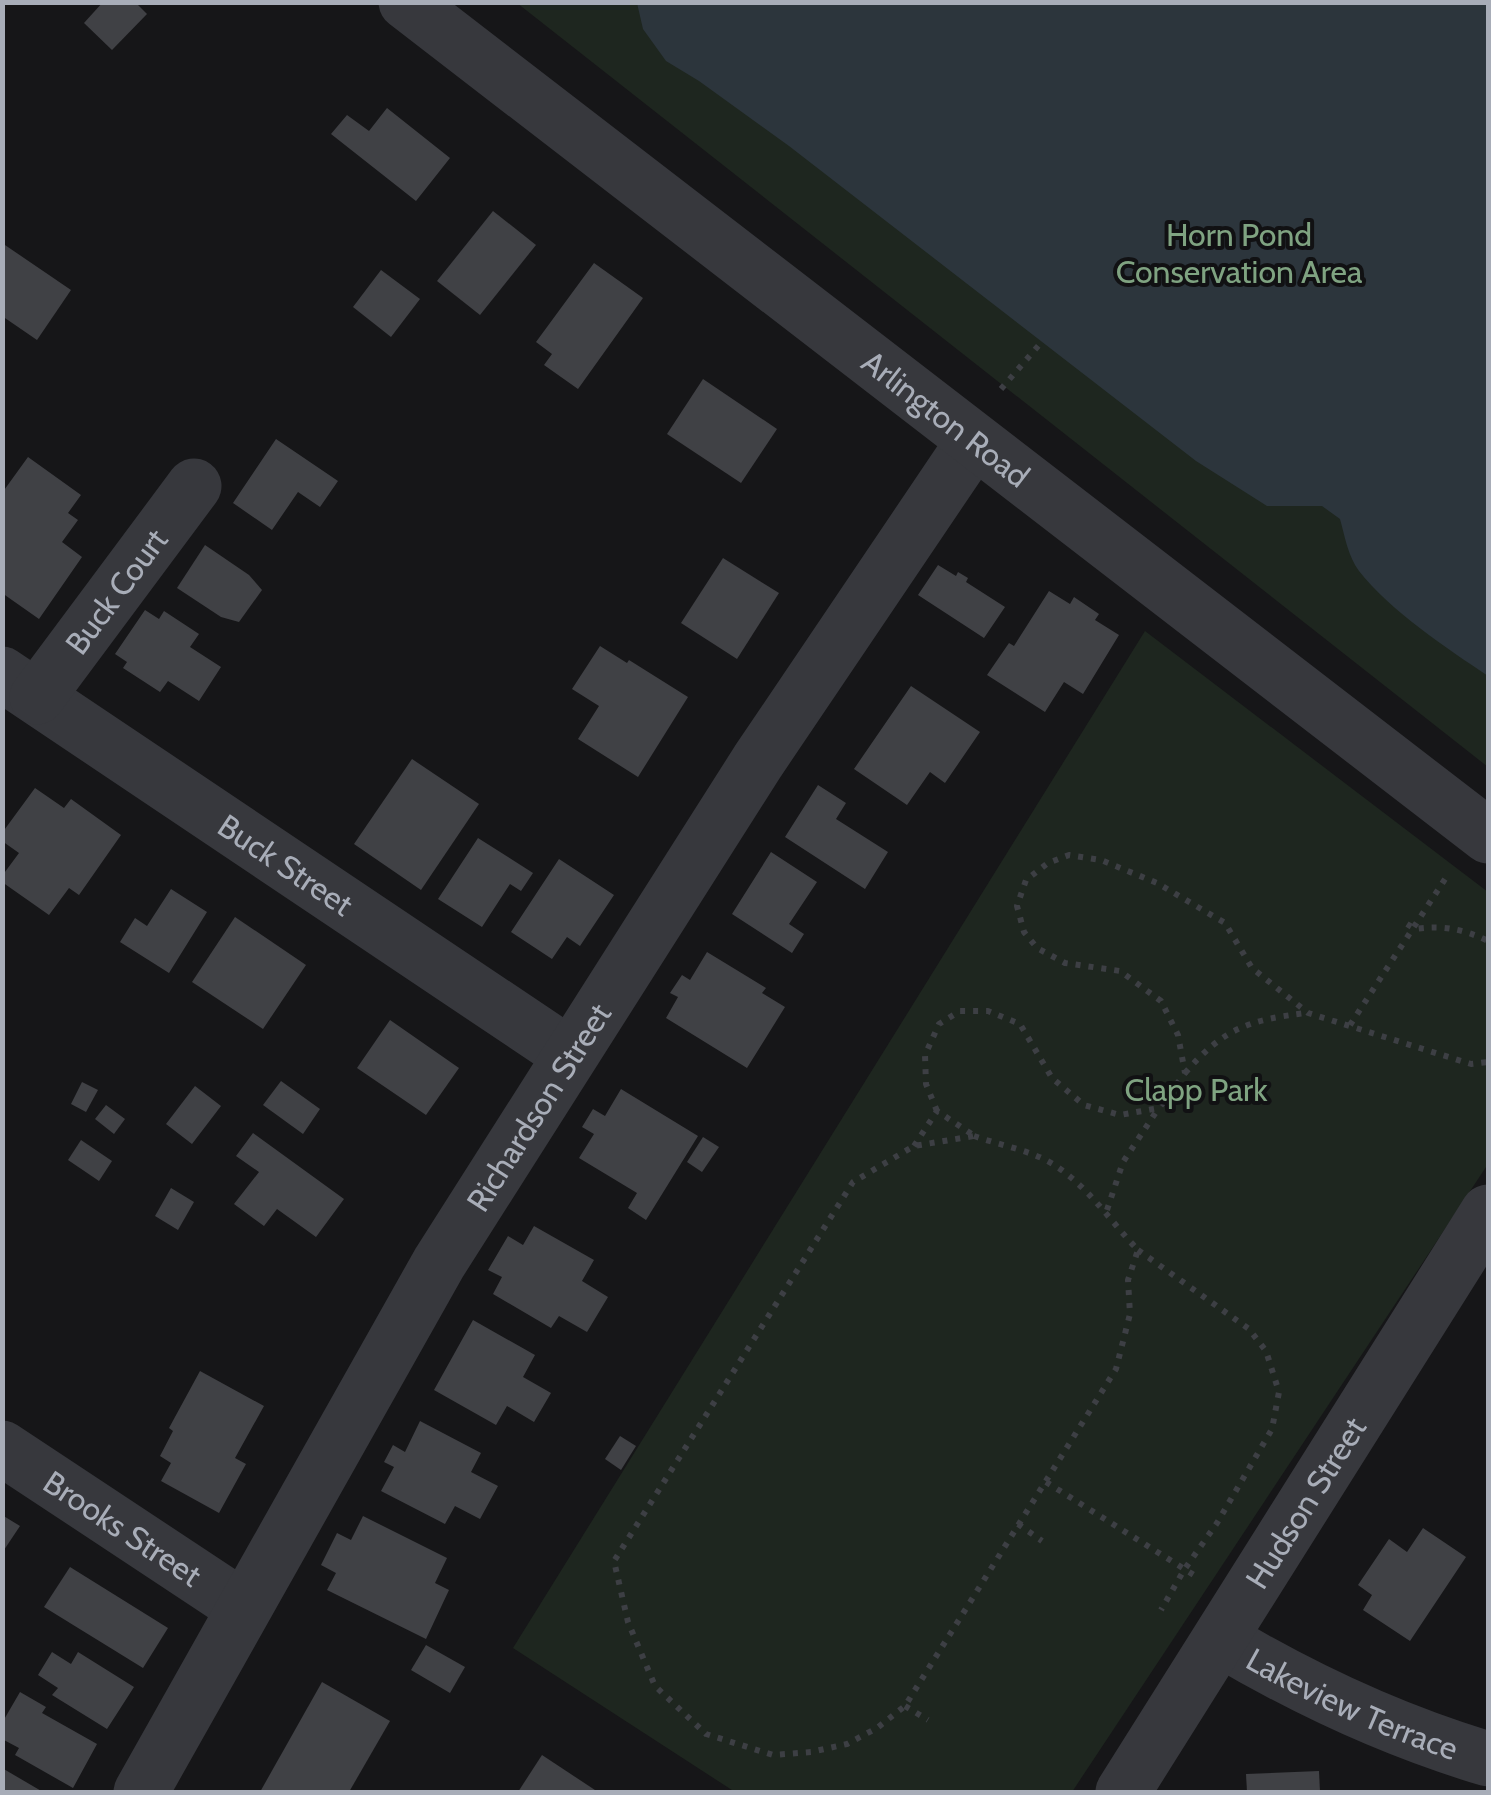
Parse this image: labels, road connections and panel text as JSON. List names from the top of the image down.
{
  "streets": {
    "street": [
      "Arlington Road",
      "Buck Court",
      "Buck Street",
      "Richardson Street",
      "Hudson Street",
      "Brooks Street",
      "Lakeview Terrace"
    ]
  },
  "crossings": [
    ["Arlington Road", "Richardson Street"],
    ["Buck Court", "Buck Street"],
    ["Buck Street", "Richardson Street"],
    ["Richardson Street", "Brooks Street"],
    ["Hudson Street", "Lakeview Terrace"]
  ],
  "parks": ["Horn Pond Conservation Area", "Clapp Park"]
}
